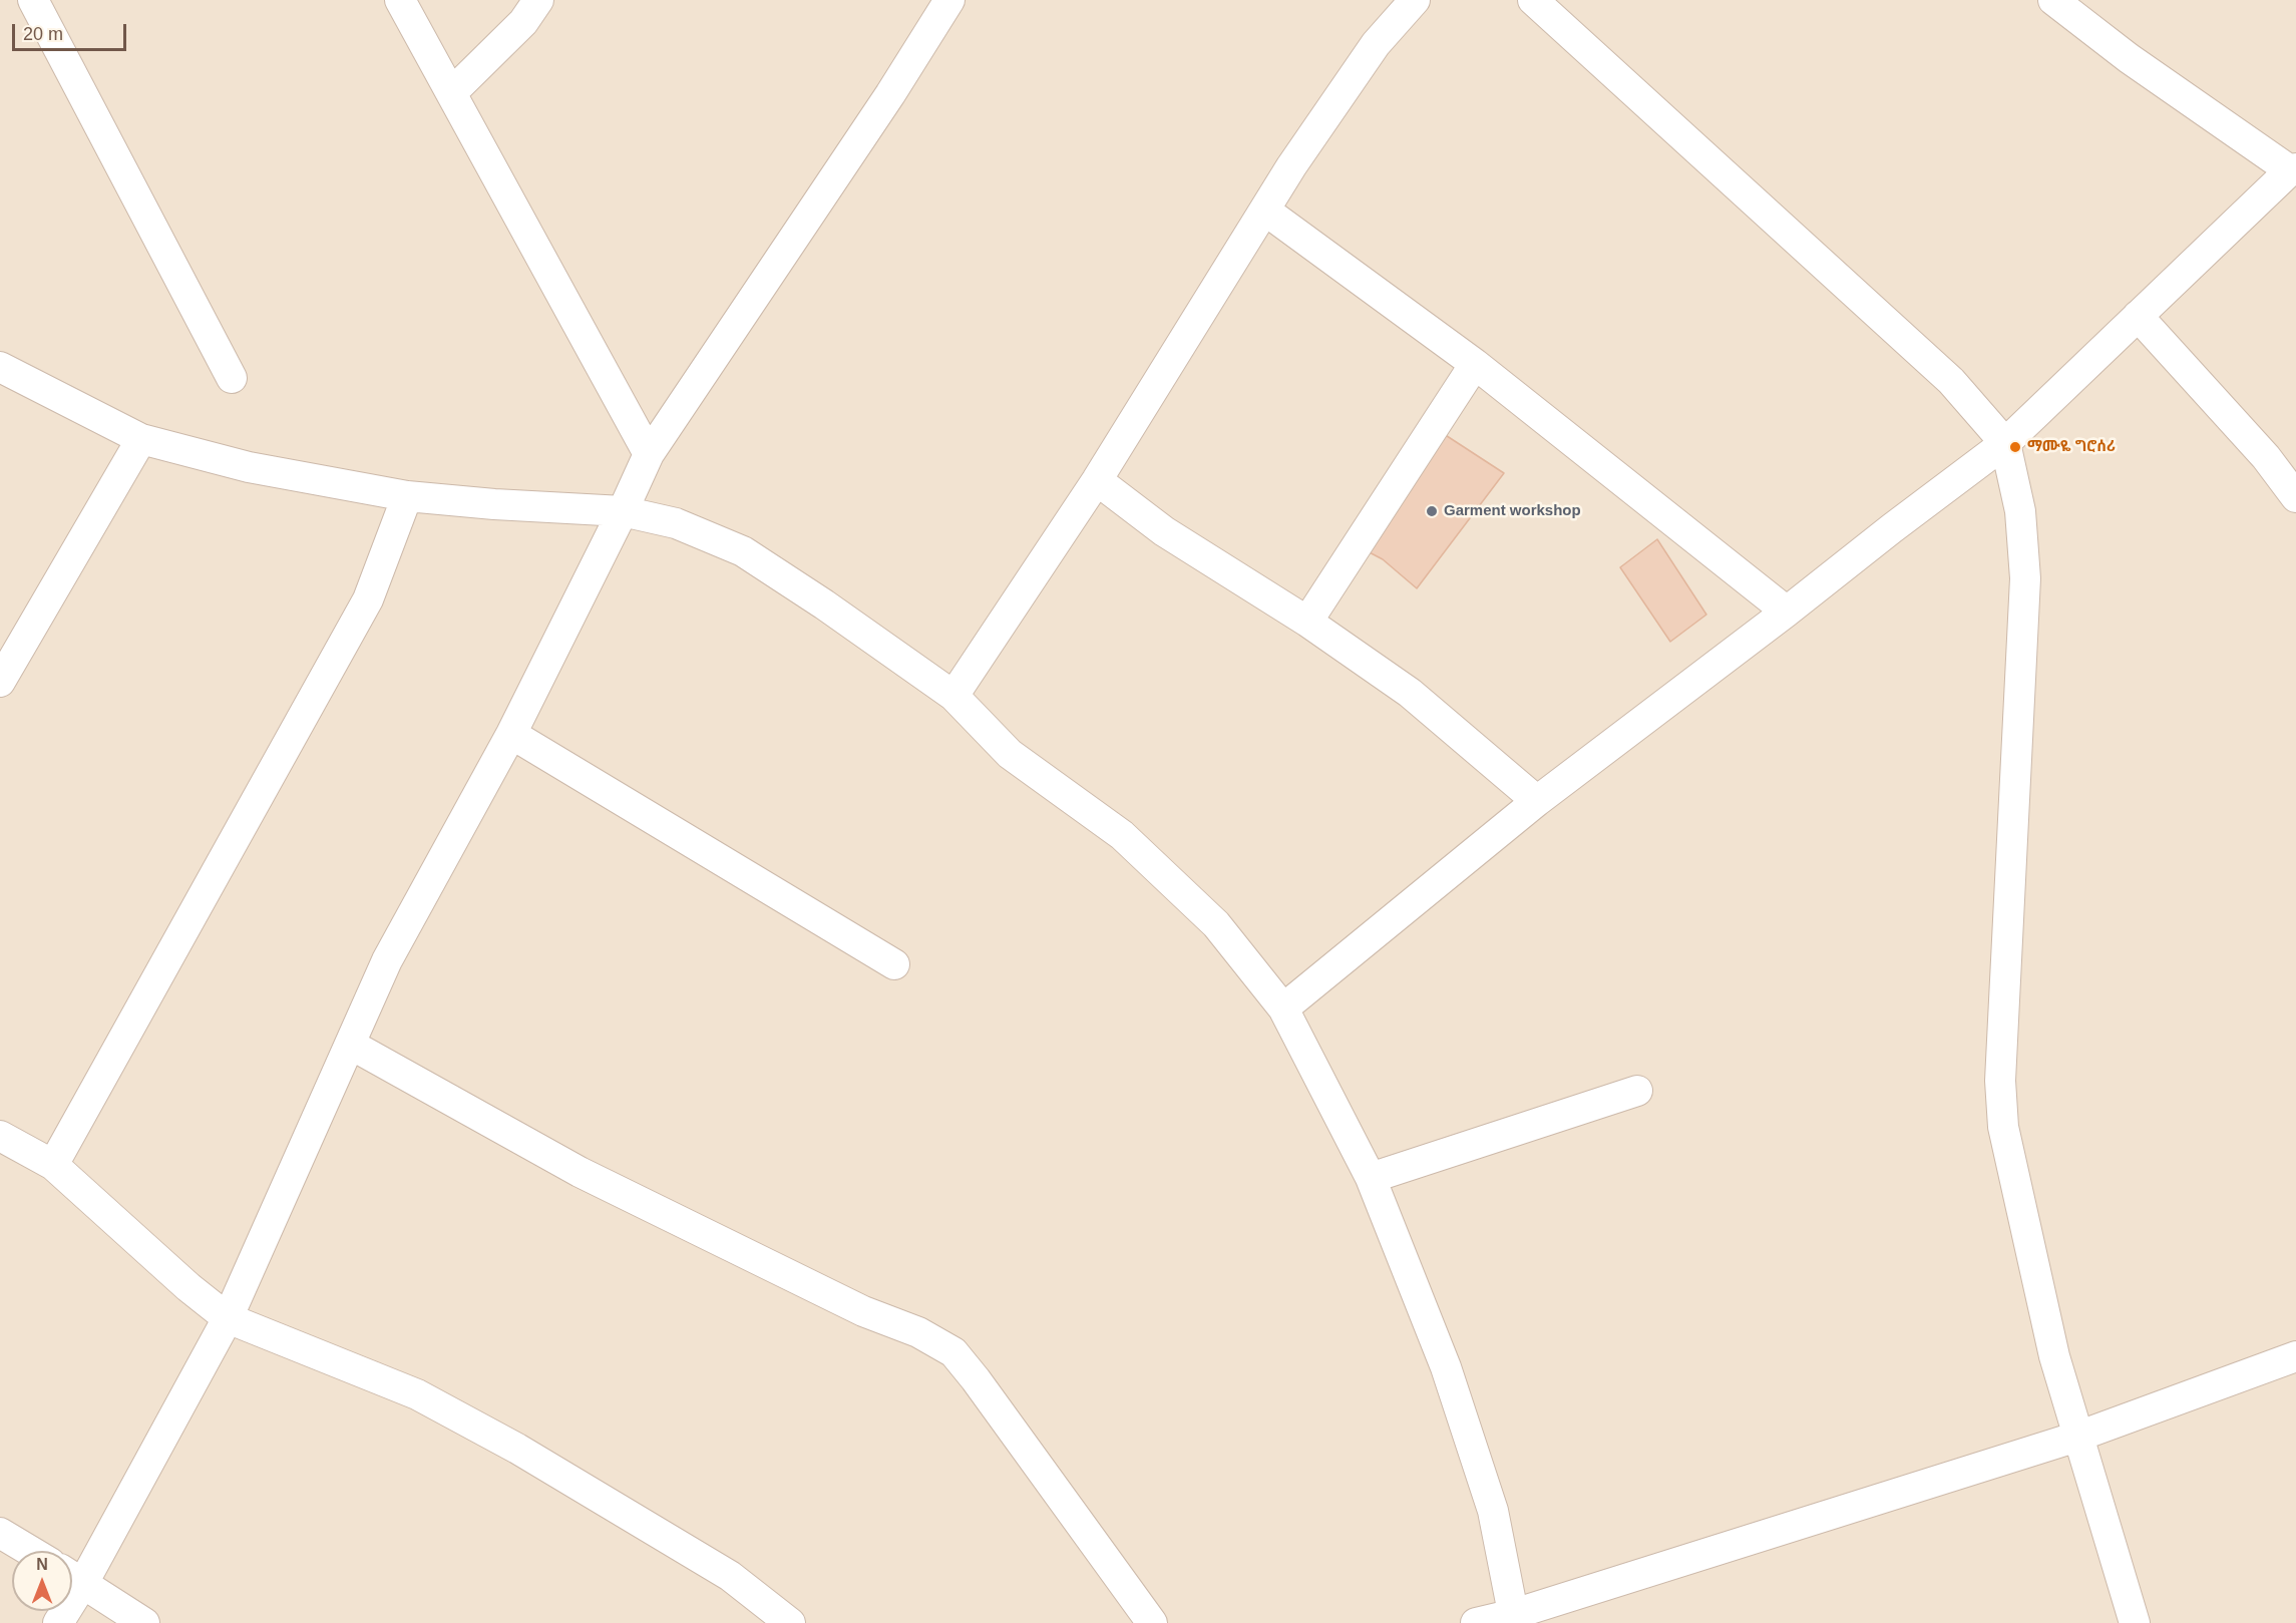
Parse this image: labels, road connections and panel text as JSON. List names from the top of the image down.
{
  "places": ["ማሙዬ ግሮሰሪ", "Garment workshop"],
  "scale_bar": "20 m",
  "north": "top"
}
